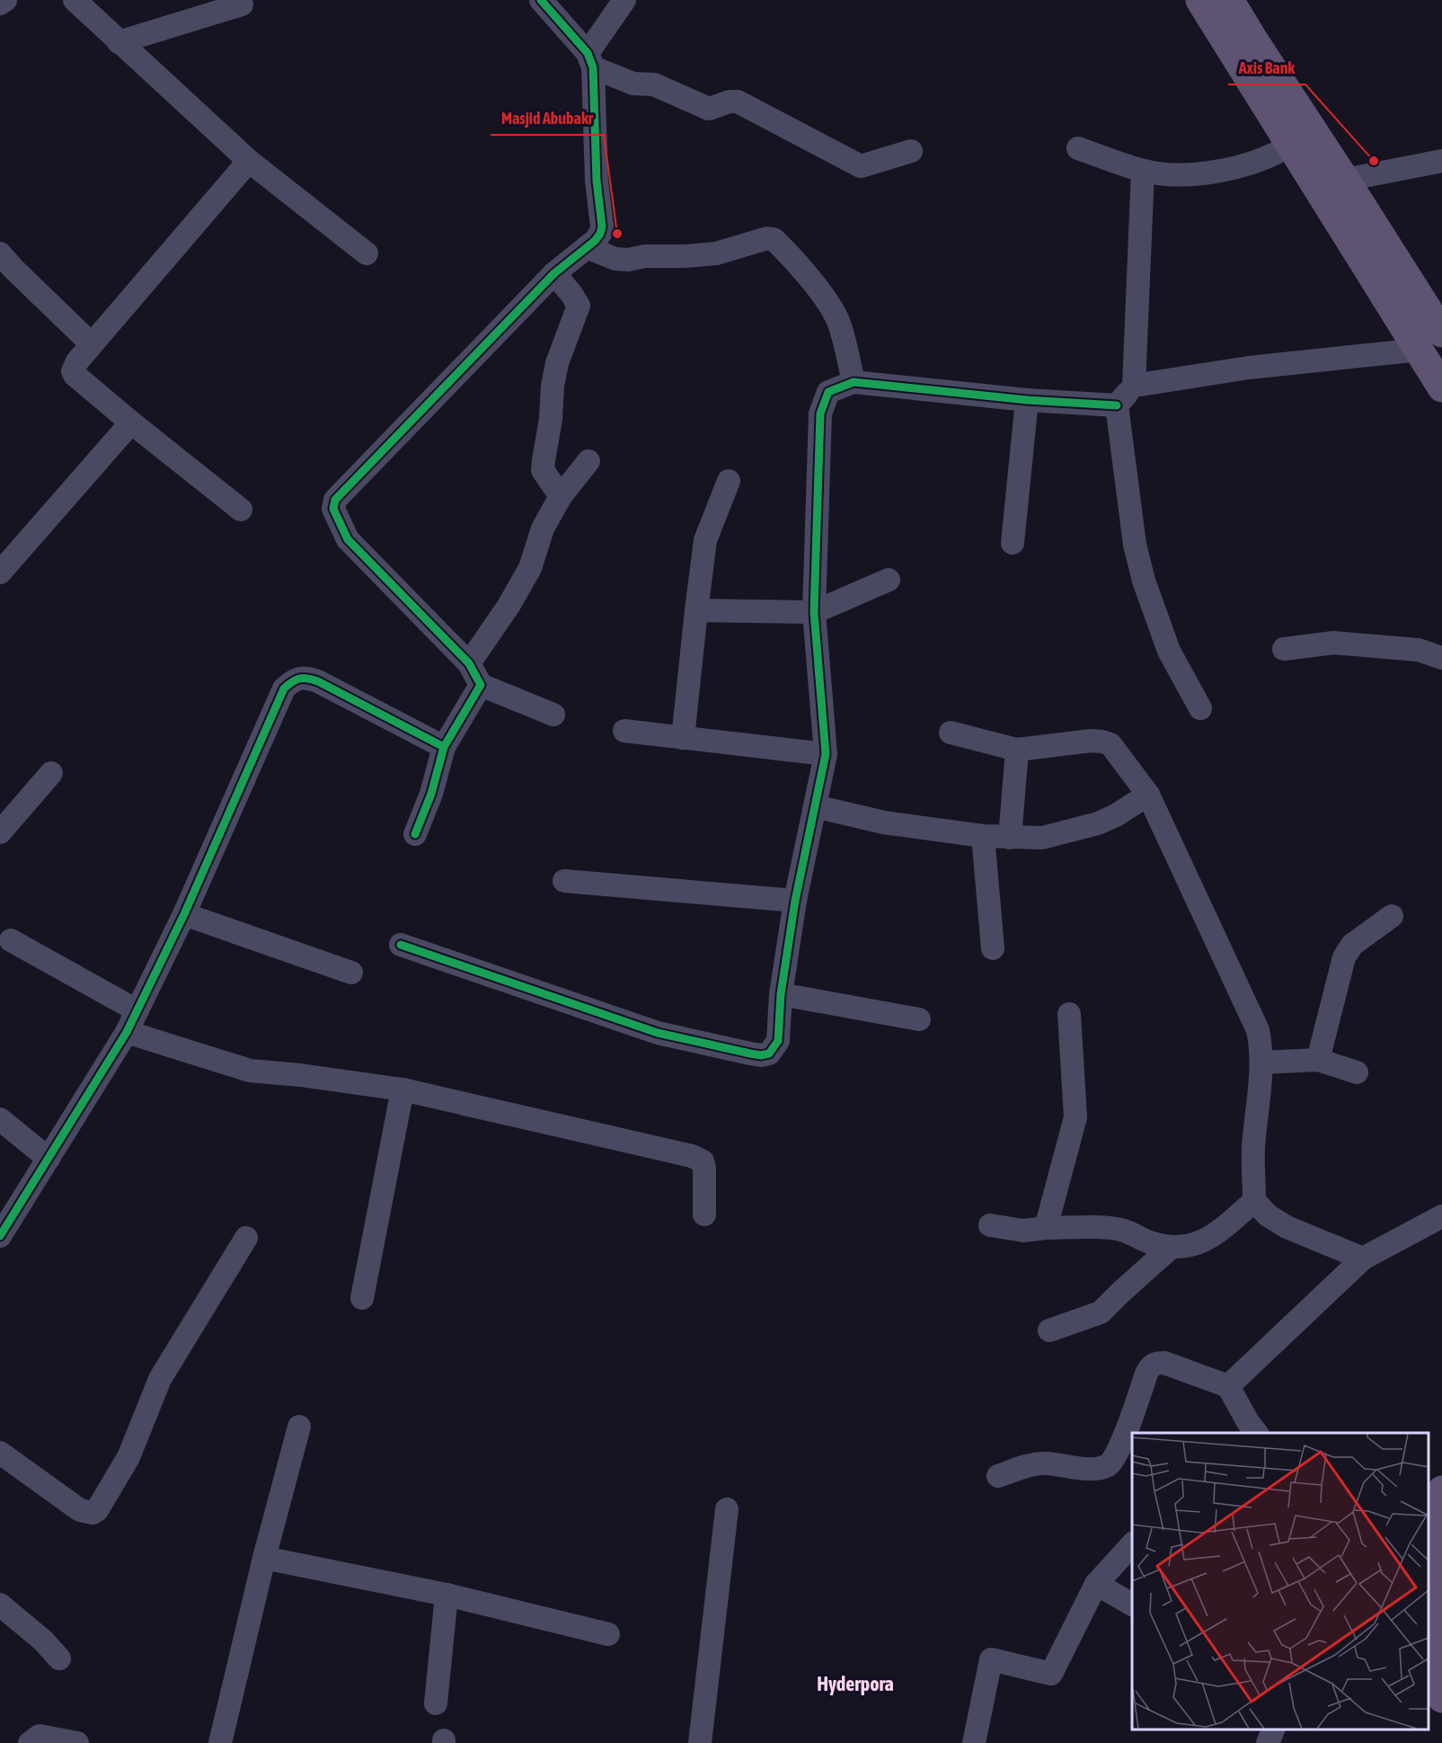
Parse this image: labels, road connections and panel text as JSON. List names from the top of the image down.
{
  "districts": ["Hyderpora"],
  "places": ["Axis Bank", "Masjid Abubakr"]
}
